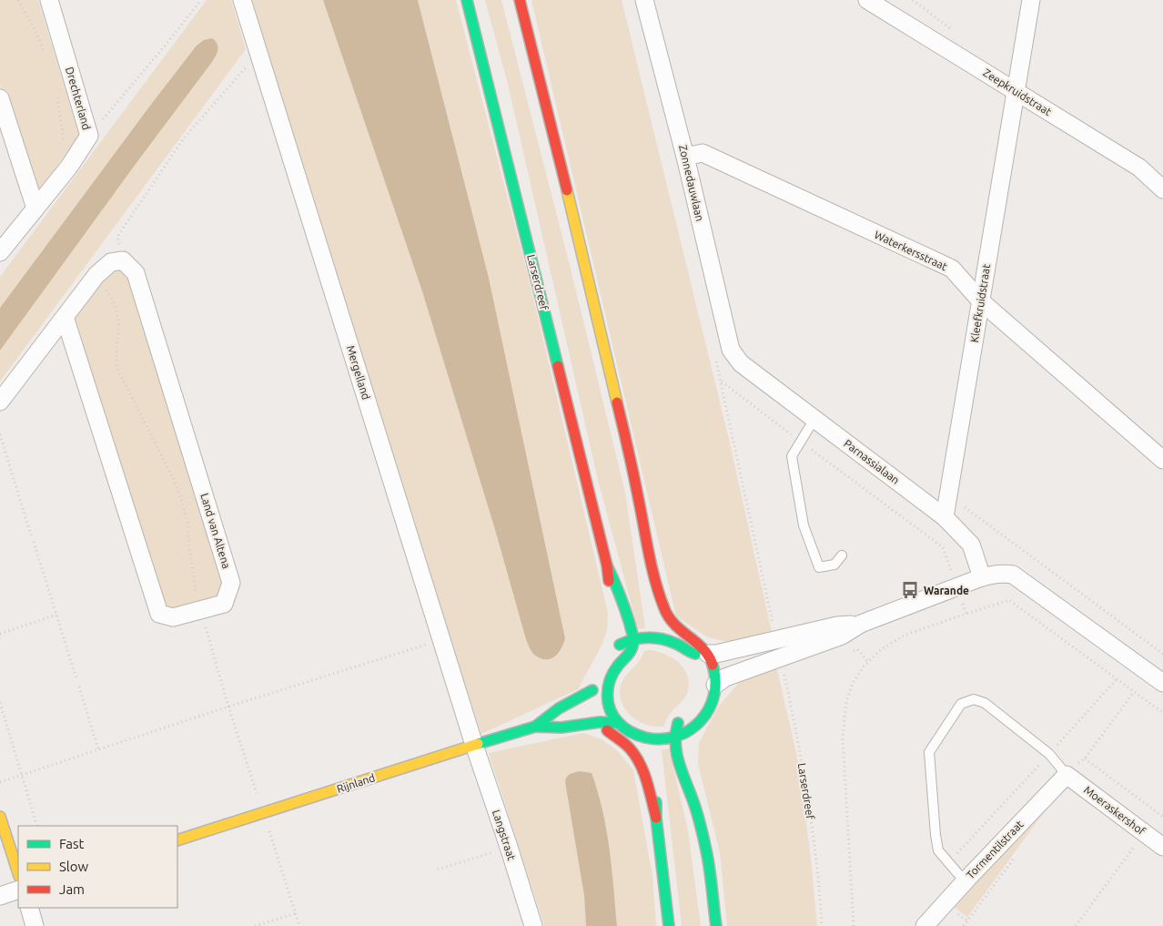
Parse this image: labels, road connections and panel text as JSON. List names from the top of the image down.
{
  "streets": {
    "main road": ["Larserdreef", "Rijnland"],
    "street": [
      "Zeepkruidstraat",
      "Drechterland",
      "Zonnedauwlaan",
      "Waterkersstraat",
      "Kleefkruidstraat",
      "Mergelland",
      "Parnassialaan",
      "Land van Altena",
      "Moeraskershof",
      "Langstraat",
      "Tormentilstraat"
    ]
  },
  "crossings": [
    ["Zeepkruidstraat", "Kleefkruidstraat"],
    ["Zonnedauwlaan", "Waterkersstraat"],
    ["Zonnedauwlaan", "Parnassialaan"],
    ["Waterkersstraat", "Kleefkruidstraat"],
    ["Larserdreef", "Rijnland"],
    ["Kleefkruidstraat", "Parnassialaan"],
    ["Mergelland", "Rijnland"],
    ["Mergelland", "Langstraat"],
    ["Rijnland", "Langstraat"],
    ["Moeraskershof", "Tormentilstraat"]
  ],
  "places": {
    "bus stop": ["Warande"]
  },
  "legend": ["Fast", "Slow", "Jam"]
}
